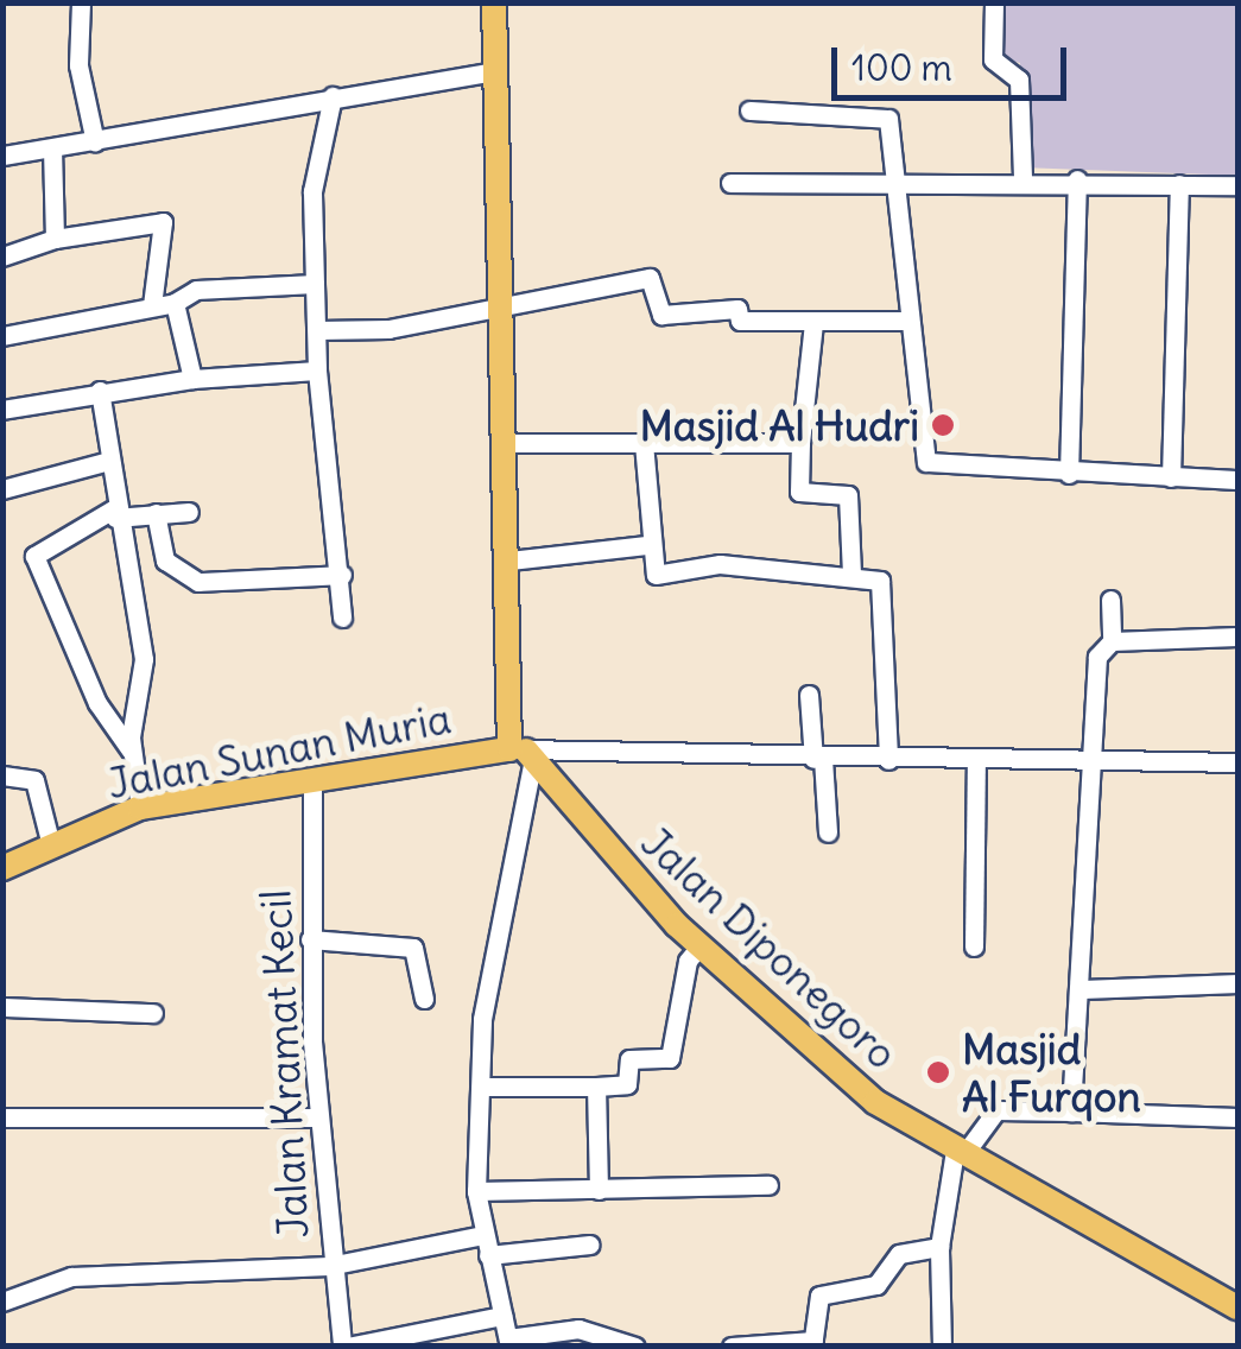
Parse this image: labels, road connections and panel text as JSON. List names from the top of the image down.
{
  "streets": {
    "main road": ["Jalan Sunan Muria", "Jalan Diponegoro"],
    "street": ["Jalan Kramat Kecil"]
  },
  "crossings": [
    ["Jalan Sunan Muria", "Jalan Diponegoro"],
    ["Jalan Sunan Muria", "Jalan Kramat Kecil"]
  ],
  "places": ["Masjid Al Hudri", "Masjid Al Furqon"],
  "scale_bar": "100 m"
}
